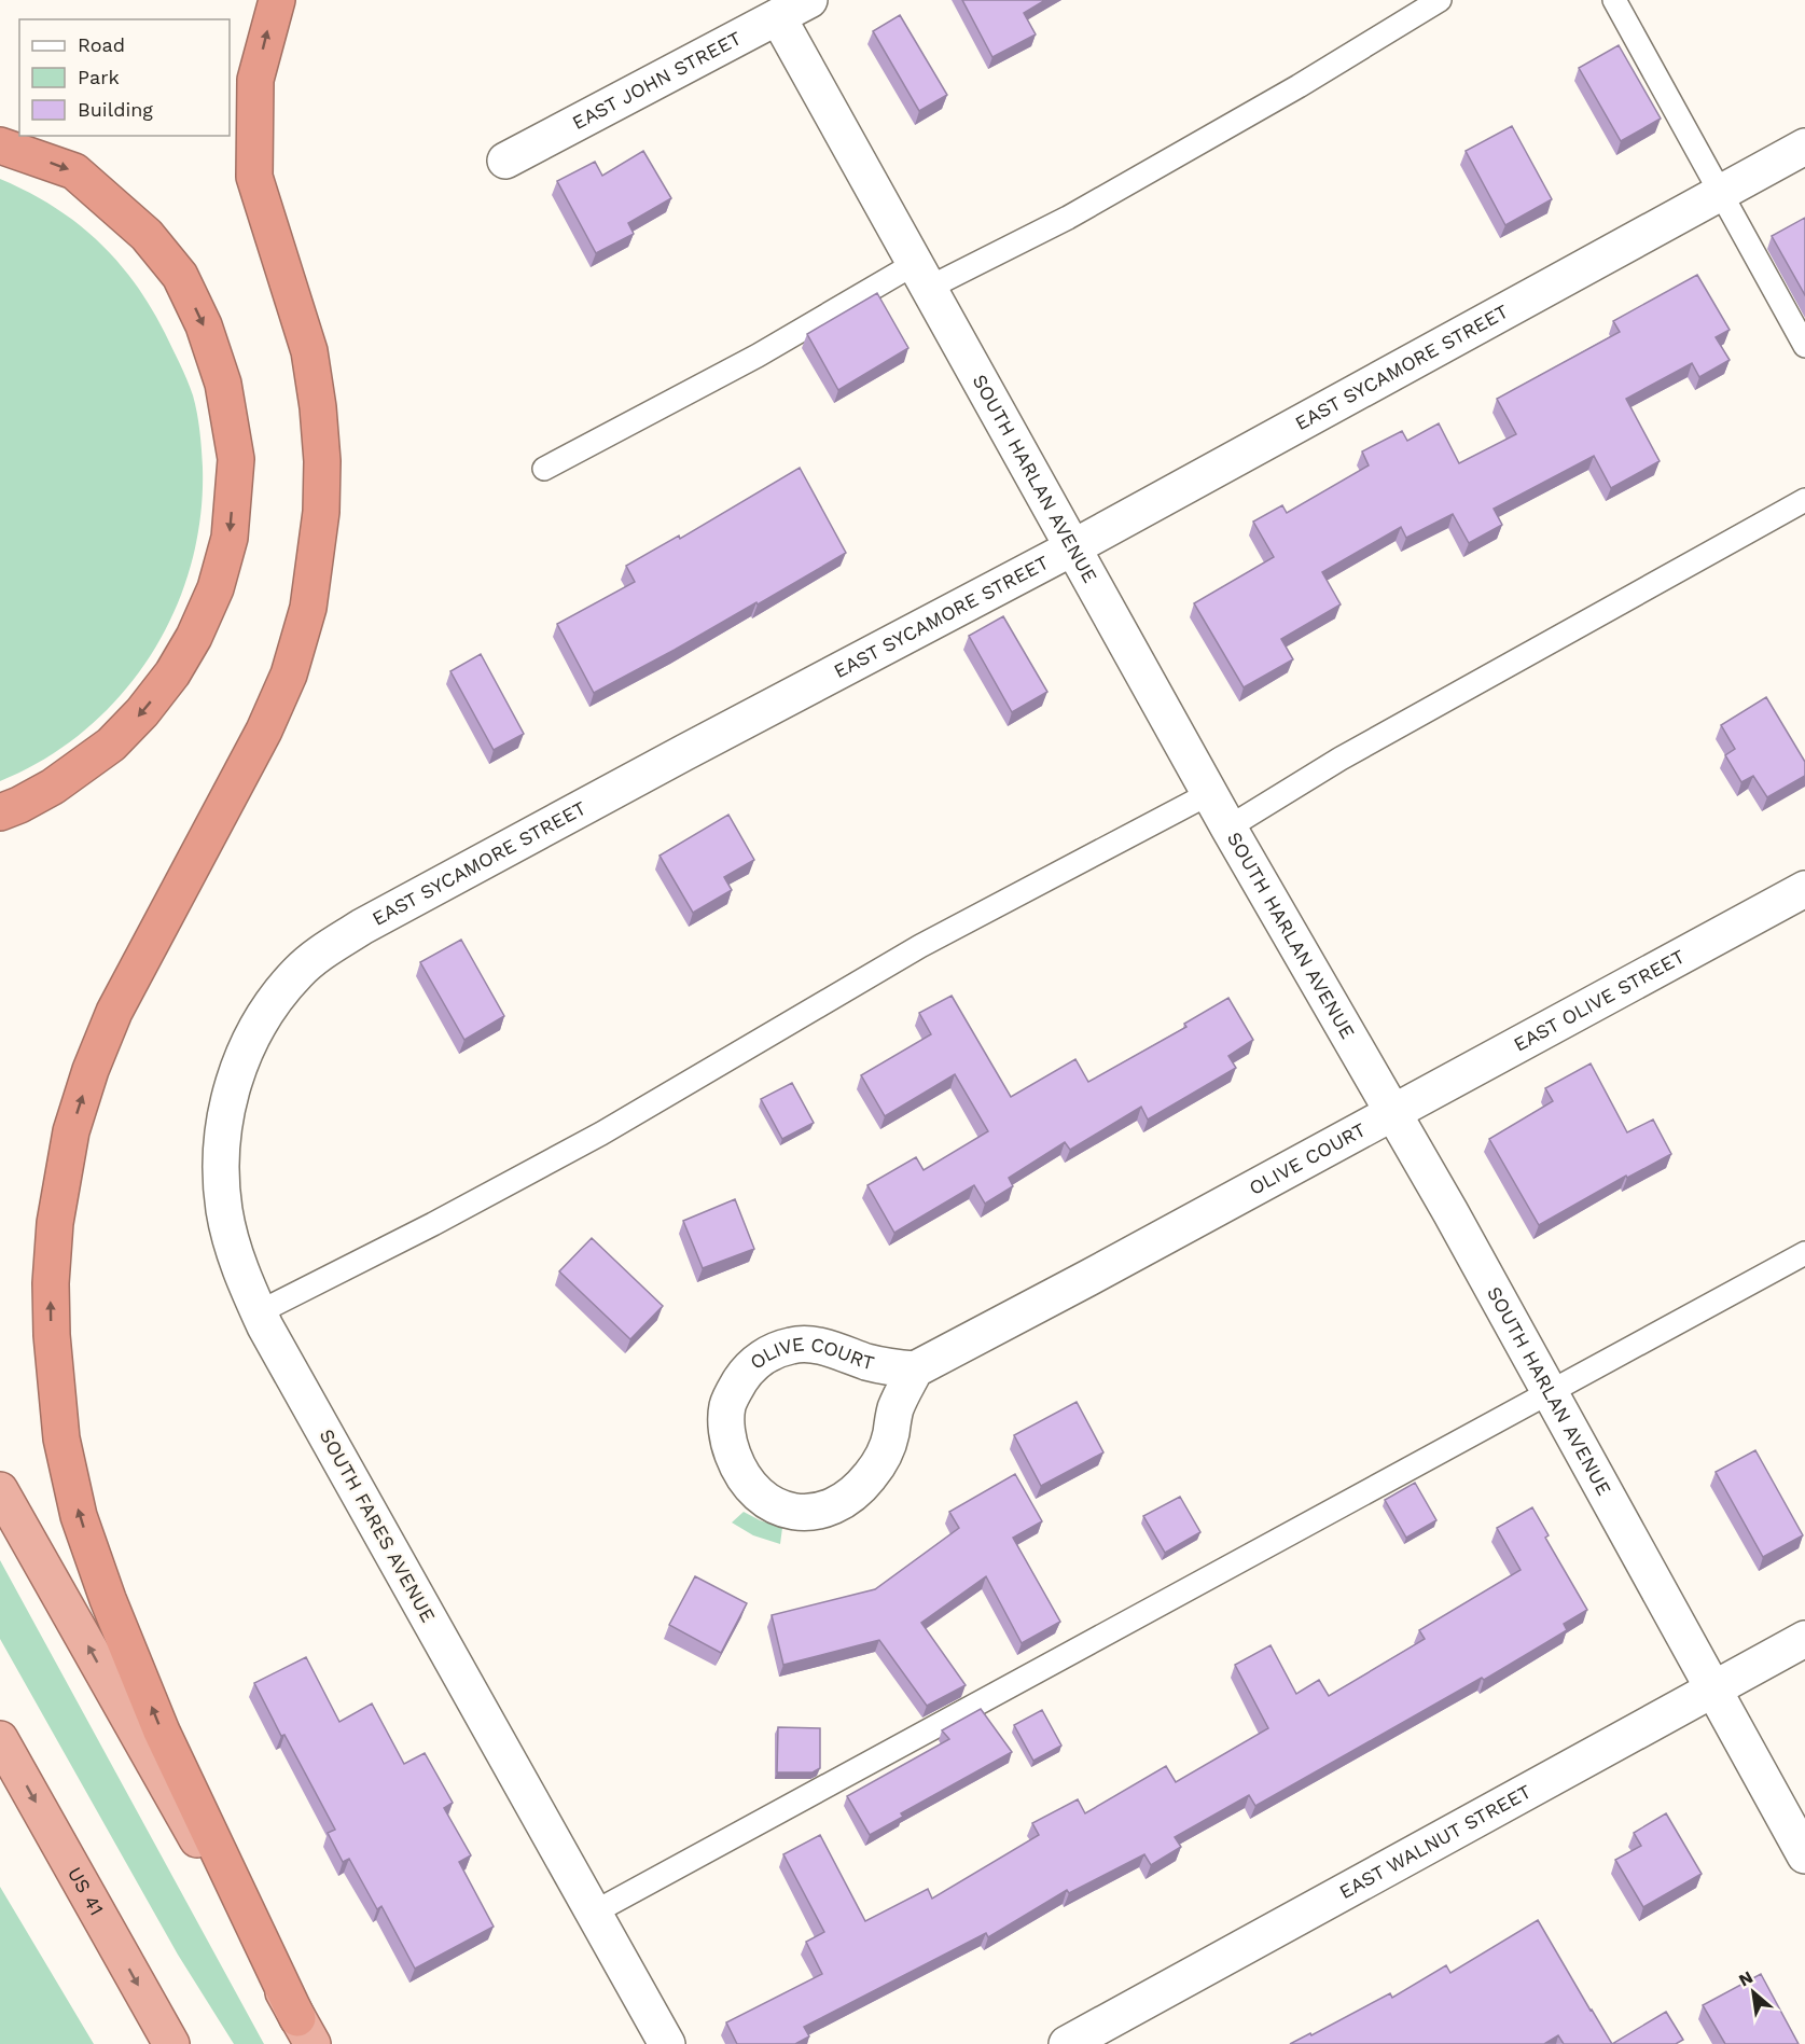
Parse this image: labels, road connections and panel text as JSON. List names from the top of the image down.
{
  "streets": {
    "highway": ["US 41"],
    "street": [
      "EAST JOHN STREET",
      "EAST SYCAMORE STREET",
      "SOUTH HARLAN AVENUE",
      "EAST OLIVE STREET",
      "OLIVE COURT",
      "SOUTH FARES AVENUE",
      "EAST WALNUT STREET"
    ]
  },
  "crossings": [
    ["EAST JOHN STREET", "SOUTH HARLAN AVENUE"],
    ["EAST SYCAMORE STREET", "SOUTH HARLAN AVENUE"],
    ["EAST SYCAMORE STREET", "SOUTH FARES AVENUE"],
    ["SOUTH HARLAN AVENUE", "EAST OLIVE STREET"],
    ["SOUTH HARLAN AVENUE", "OLIVE COURT"],
    ["SOUTH HARLAN AVENUE", "EAST WALNUT STREET"],
    ["EAST OLIVE STREET", "OLIVE COURT"]
  ],
  "legend": ["Road", "Park", "Building"],
  "north": "top left"
}
